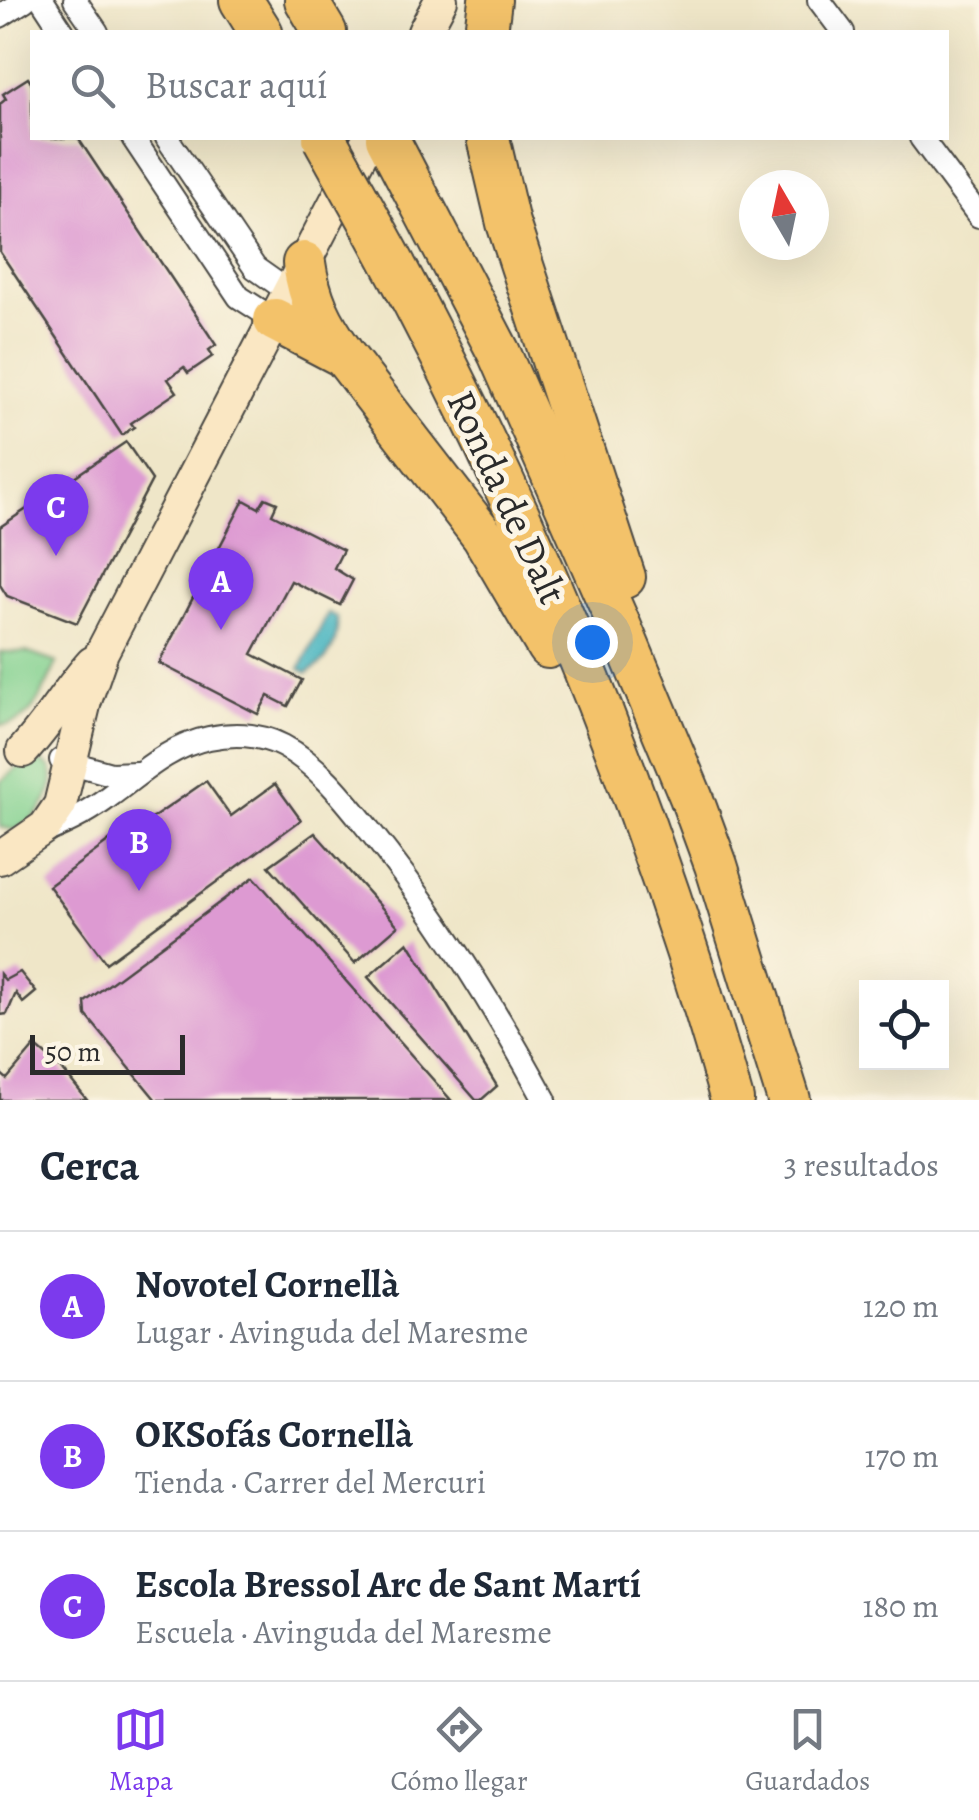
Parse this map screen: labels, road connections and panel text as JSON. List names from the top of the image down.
{
  "streets": {
    "highway": ["Ronda de Dalt"]
  },
  "scale_bar": "50 m",
  "north": "top",
  "page": {
    "search": "Buscar aquí",
    "pins": ["C", "A", "B"],
    "scale": "50 m",
    "heading": ["Cerca", "3 resultados"],
    "list": [
      {
        "mark": "A",
        "name": "Novotel Cornellà",
        "note": "Lugar · Avinguda del Maresme",
        "value": "120 m"
      },
      {
        "mark": "B",
        "name": "OKSofás Cornellà",
        "note": "Tienda · Carrer del Mercuri",
        "value": "170 m"
      },
      {
        "mark": "C",
        "name": "Escola Bressol Arc de Sant Martí",
        "note": "Escuela · Avinguda del Maresme",
        "value": "180 m"
      }
    ],
    "nav": ["Mapa", "Cómo llegar", "Guardados"]
  }
}
